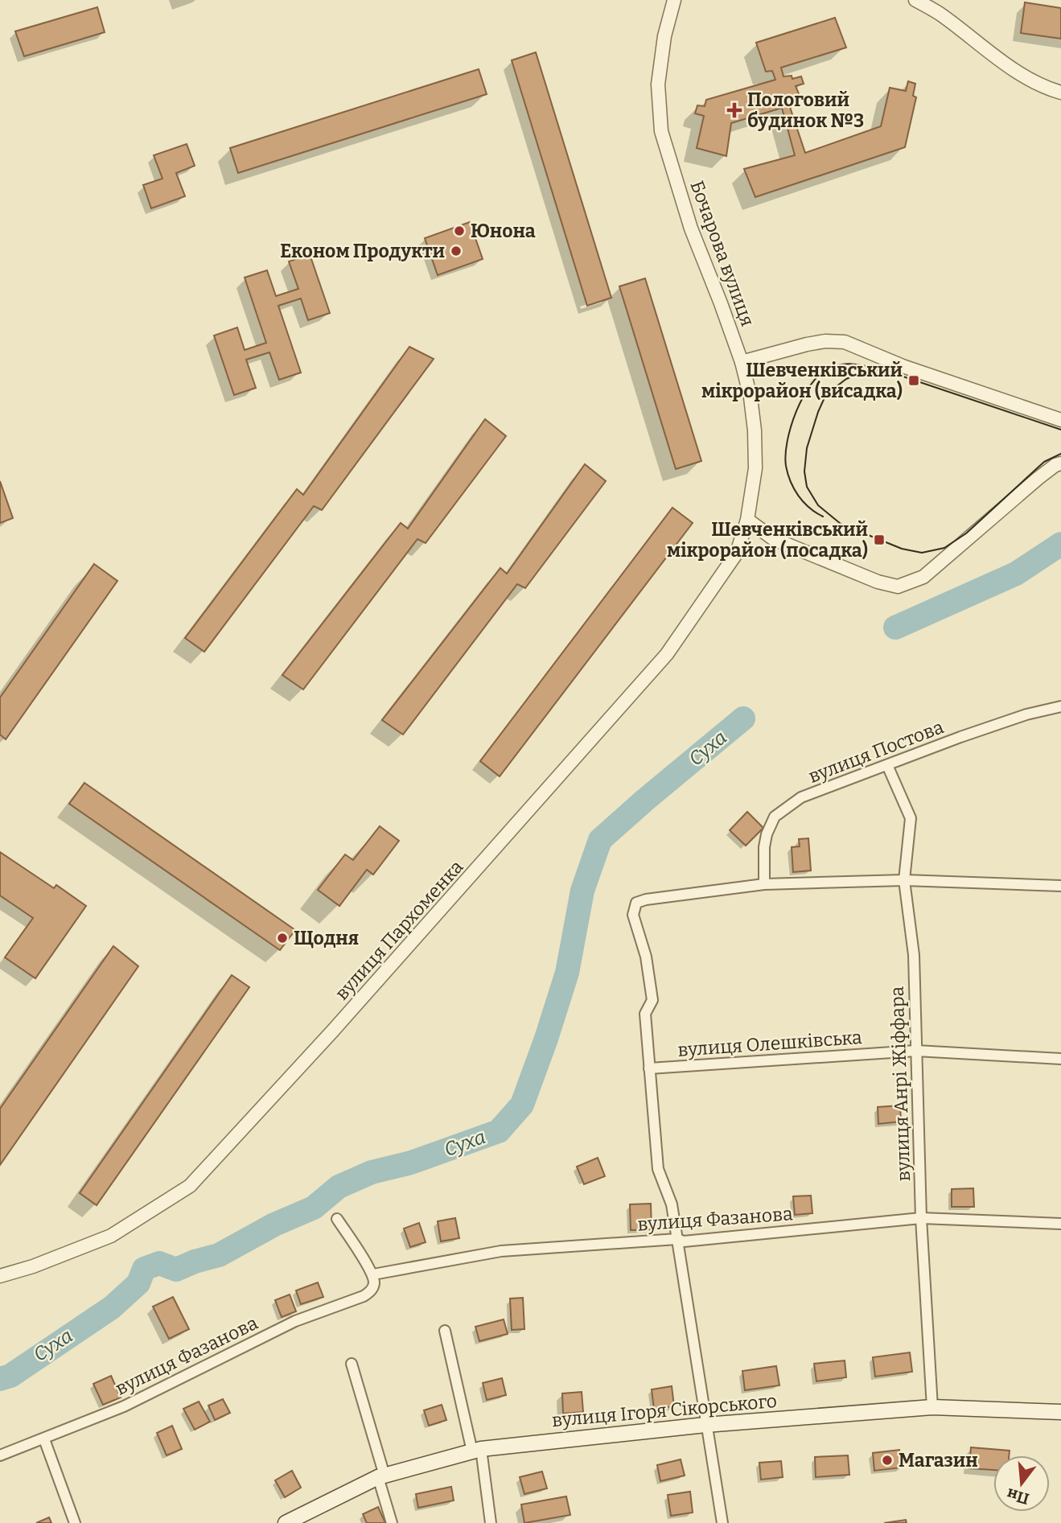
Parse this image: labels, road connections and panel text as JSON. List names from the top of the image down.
{
  "streets": {
    "main road": ["вулиця Ігоря Сікорського"],
    "street": [
      "Бочарова вулиця",
      "вулиця Постова",
      "вулиця Пархоменка",
      "вулиця Олешківська",
      "вулиця Анрі Жіффара",
      "вулиця Фазанова"
    ]
  },
  "crossings": [
    ["Бочарова вулиця", "вулиця Пархоменка"],
    ["вулиця Постова", "вулиця Анрі Жіффара"],
    ["вулиця Олешківська", "вулиця Анрі Жіффара"],
    ["вулиця Анрі Жіффара", "вулиця Фазанова"],
    ["вулиця Анрі Жіффара", "вулиця Ігоря Сікорського"]
  ],
  "water": ["Суха"],
  "places": {
    "health": ["Пологовий будинок №3"],
    "other": [
      "Юнона",
      "Економ Продукти",
      "Щодня",
      "Магазин"
    ],
    "transit": ["Шевченківський мікрорайон (висадка)", "Шевченківський мікрорайон (посадка)"]
  },
  "north": "bottom"
}
